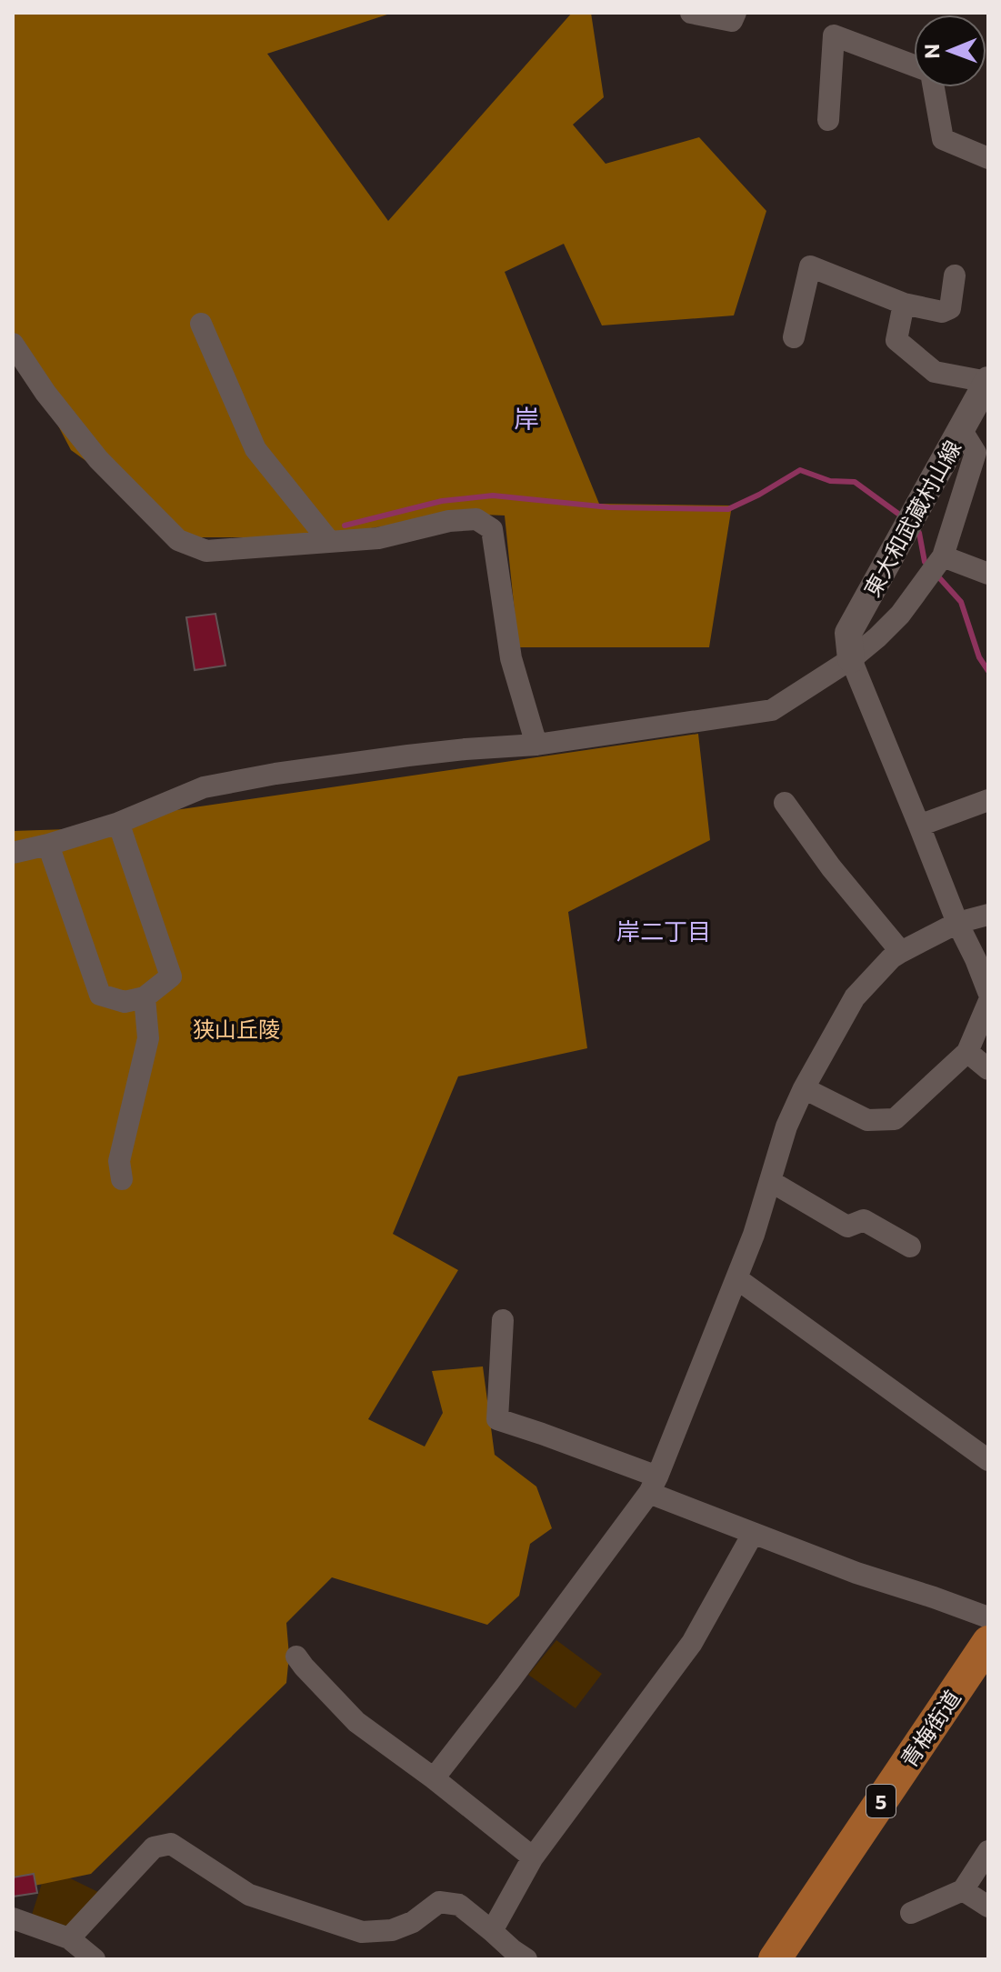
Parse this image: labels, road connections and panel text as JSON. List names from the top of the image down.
{
  "streets": {
    "main road": ["青梅街道", "5"],
    "street": ["東大和武蔵村山線"]
  },
  "districts": ["岸", "岸二丁目"],
  "parks": ["狭山丘陵"],
  "north": "left"
}
